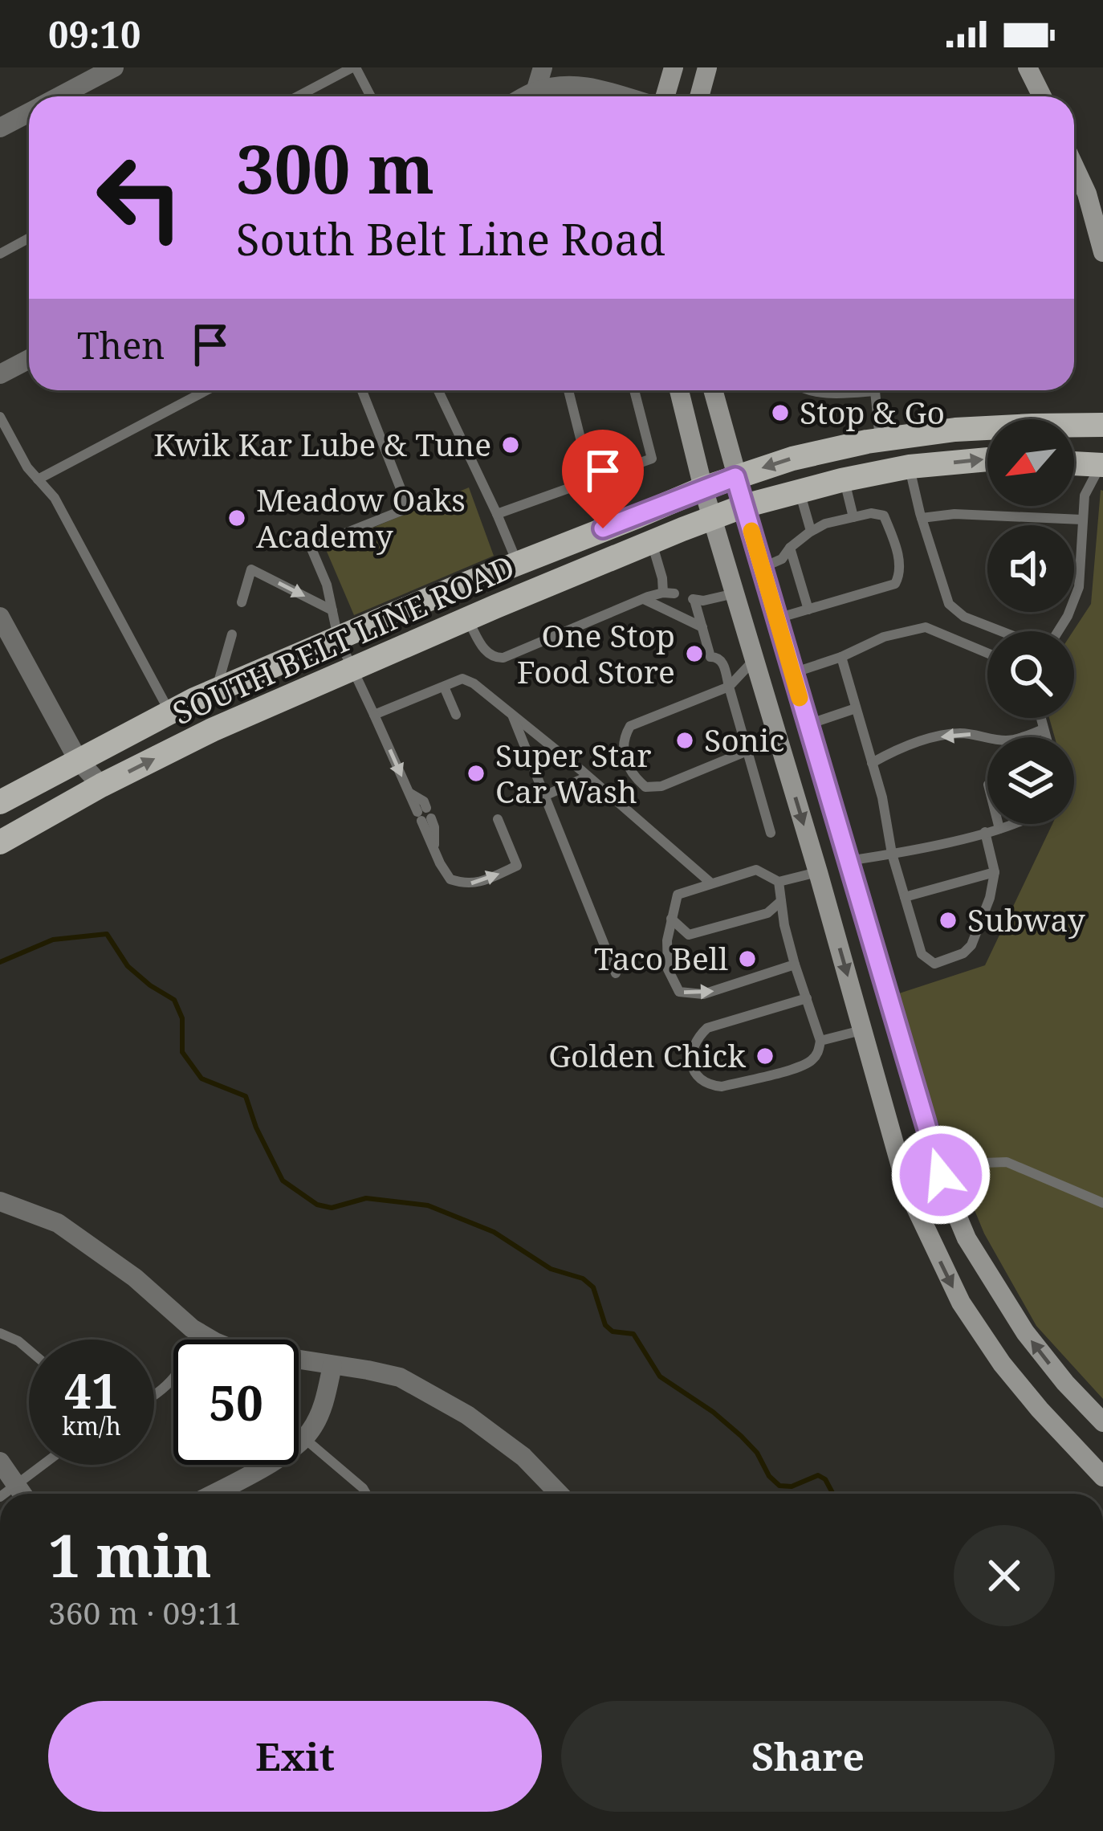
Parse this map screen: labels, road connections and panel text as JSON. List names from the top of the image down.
{
  "streets": {
    "main road": ["SOUTH BELT LINE ROAD"]
  },
  "places": [
    "Stop & Go",
    "Kwik Kar Lube & Tune",
    "Meadow Oaks Academy",
    "One Stop Food Store",
    "Sonic",
    "Super Star Car Wash",
    "Subway",
    "Taco Bell",
    "Golden Chick"
  ],
  "north": "bottom left",
  "page": {
    "status": "09:10",
    "turn": ["300 m", "South Belt Line Road"],
    "then": "Then",
    "speed": "41 km/h",
    "limit": "50",
    "heading": ["1 min", "360 m · 09:11"],
    "buttons": ["Exit", "Share"]
  }
}
